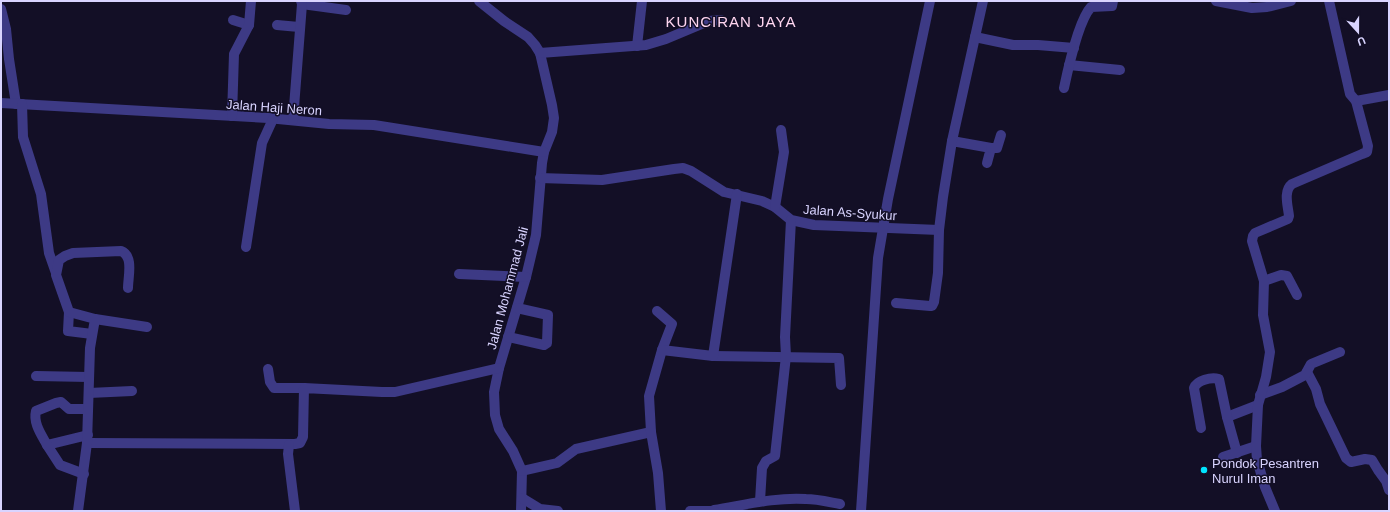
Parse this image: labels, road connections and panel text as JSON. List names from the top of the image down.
{
  "streets": {
    "street": ["Jalan Haji Neron", "Jalan As-Syukur", "Jalan Mohammad Jali"]
  },
  "crossings": [
    ["Jalan Haji Neron", "Jalan Mohammad Jali"],
    ["Jalan As-Syukur", "Jalan Mohammad Jali"]
  ],
  "districts": ["KUNCIRAN JAYA"],
  "places": ["Pondok Pesantren Nurul Iman"],
  "north": "bottom"
}
